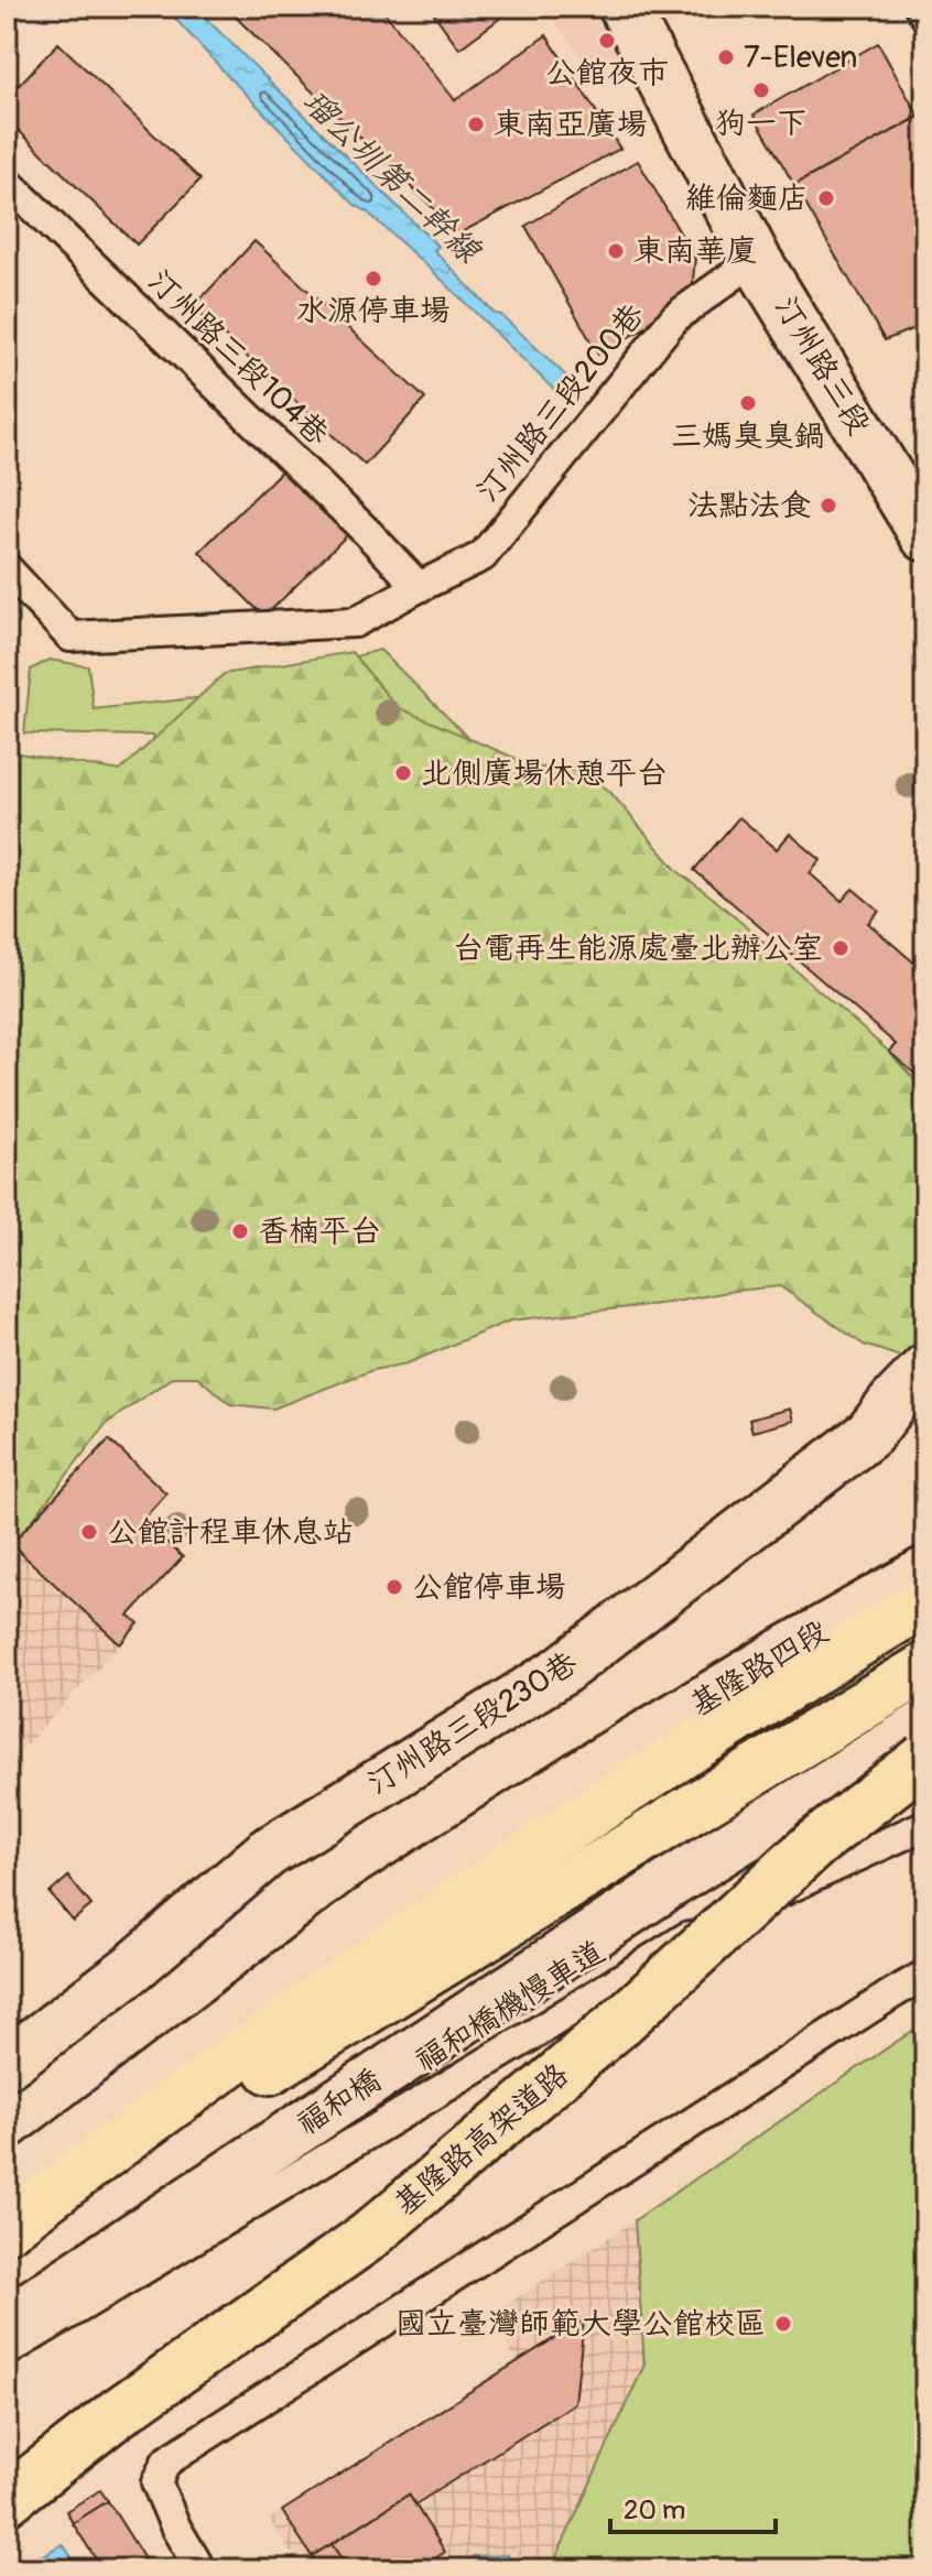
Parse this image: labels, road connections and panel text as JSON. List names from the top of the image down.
{
  "streets": {
    "highway": ["基隆路高架道路"],
    "main road": [
      "汀州路三段",
      "基隆路四段",
      "汀州路三段230巷",
      "福和橋"
    ],
    "lane": ["汀州路三段104巷", "汀州路三段200巷", "福和橋機慢車道"]
  },
  "crossings": [
    ["汀州路三段104巷", "汀州路三段200巷"],
    ["汀州路三段", "汀州路三段200巷"]
  ],
  "water": ["瑠公圳第二幹線"],
  "places": [
    "公館夜市",
    "7-Eleven",
    "狗一下",
    "東南亞廣場",
    "維倫麵店",
    "東南華廈",
    "水源停車場",
    "三媽臭臭鍋",
    "法點法食",
    "北側廣場休憩平台",
    "台電再生能源處臺北辦公室",
    "香楠平台",
    "公館計程車休息站",
    "公館停車場",
    "國立臺灣師範大學公館校區"
  ],
  "scale_bar": "20 m"
}
